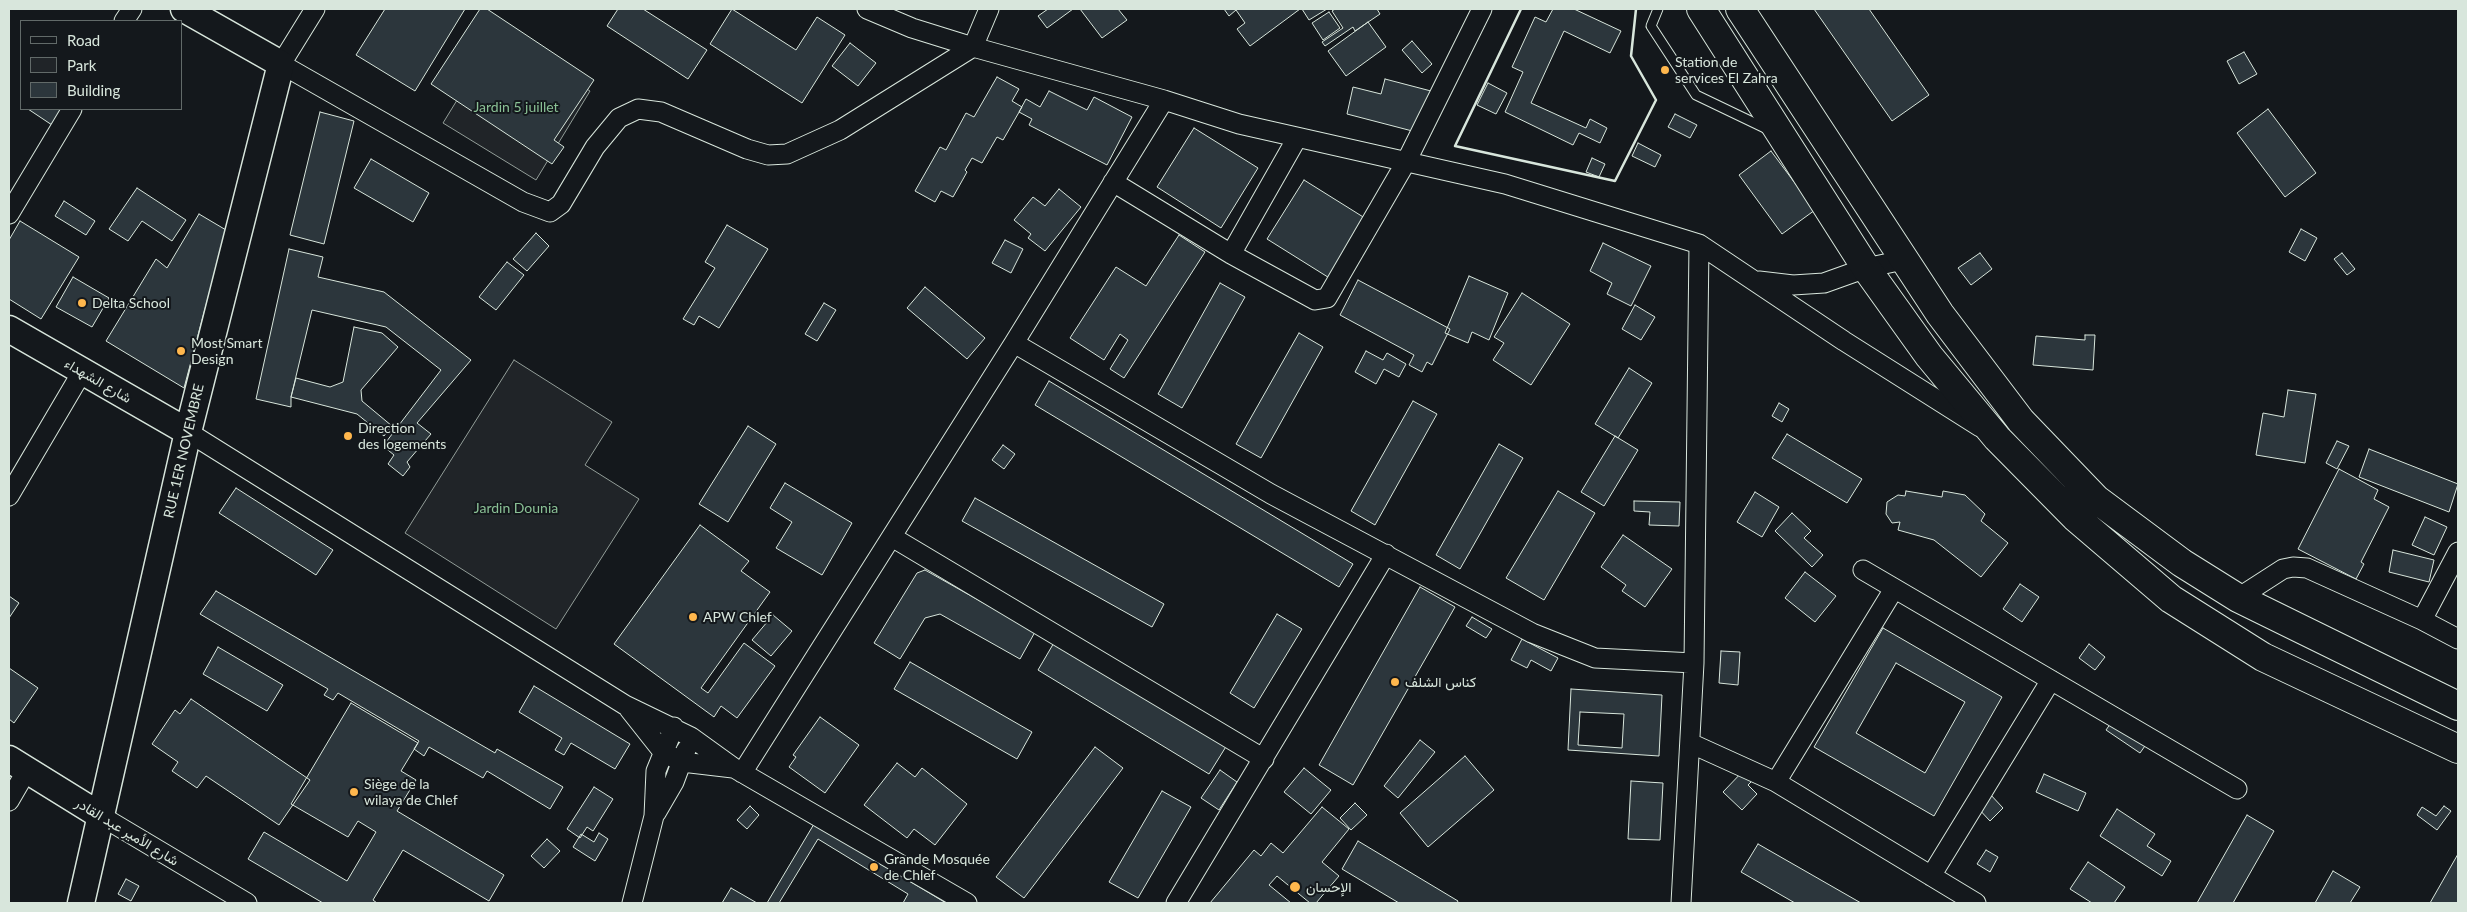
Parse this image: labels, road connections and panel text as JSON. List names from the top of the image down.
{
  "streets": {
    "street": ["شارع الشهداء", "RUE 1ER NOVEMBRE", "شارع الأمير عبد القادر"]
  },
  "crossings": [
    ["شارع الشهداء", "RUE 1ER NOVEMBRE"],
    ["RUE 1ER NOVEMBRE", "شارع الأمير عبد القادر"]
  ],
  "parks": ["Jardin 5 juillet", "Jardin Dounia"],
  "places": [
    "Station de services El Zahra",
    "Delta School",
    "Most Smart Design",
    "Direction des logements",
    "APW Chlef",
    "كناس الشلف",
    "Siège de la wilaya de Chlef",
    "Grande Mosquée de Chlef",
    "الإحسان"
  ],
  "legend": ["Road", "Park", "Building"]
}
